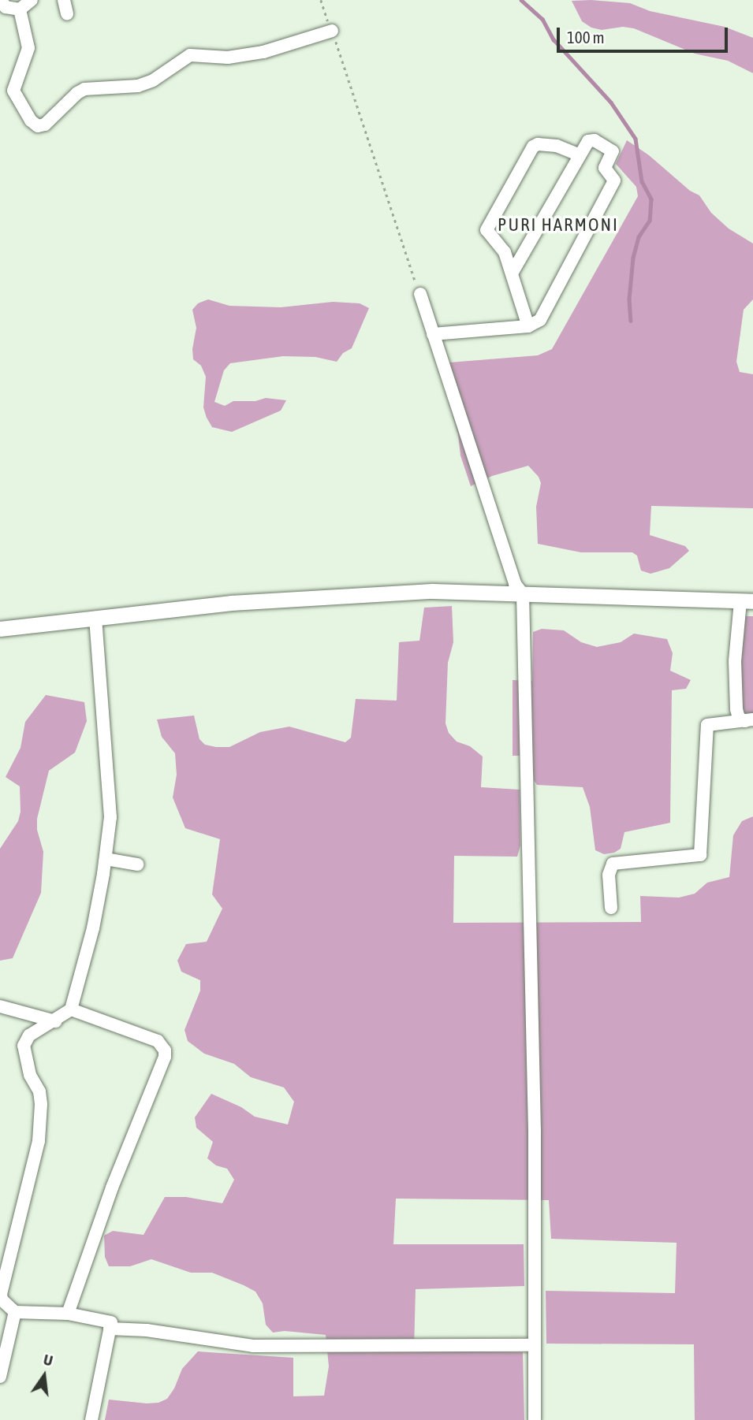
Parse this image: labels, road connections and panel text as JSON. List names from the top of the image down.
{
  "districts": ["PURI HARMONI"],
  "scale_bar": "100 m",
  "north": "top"
}
